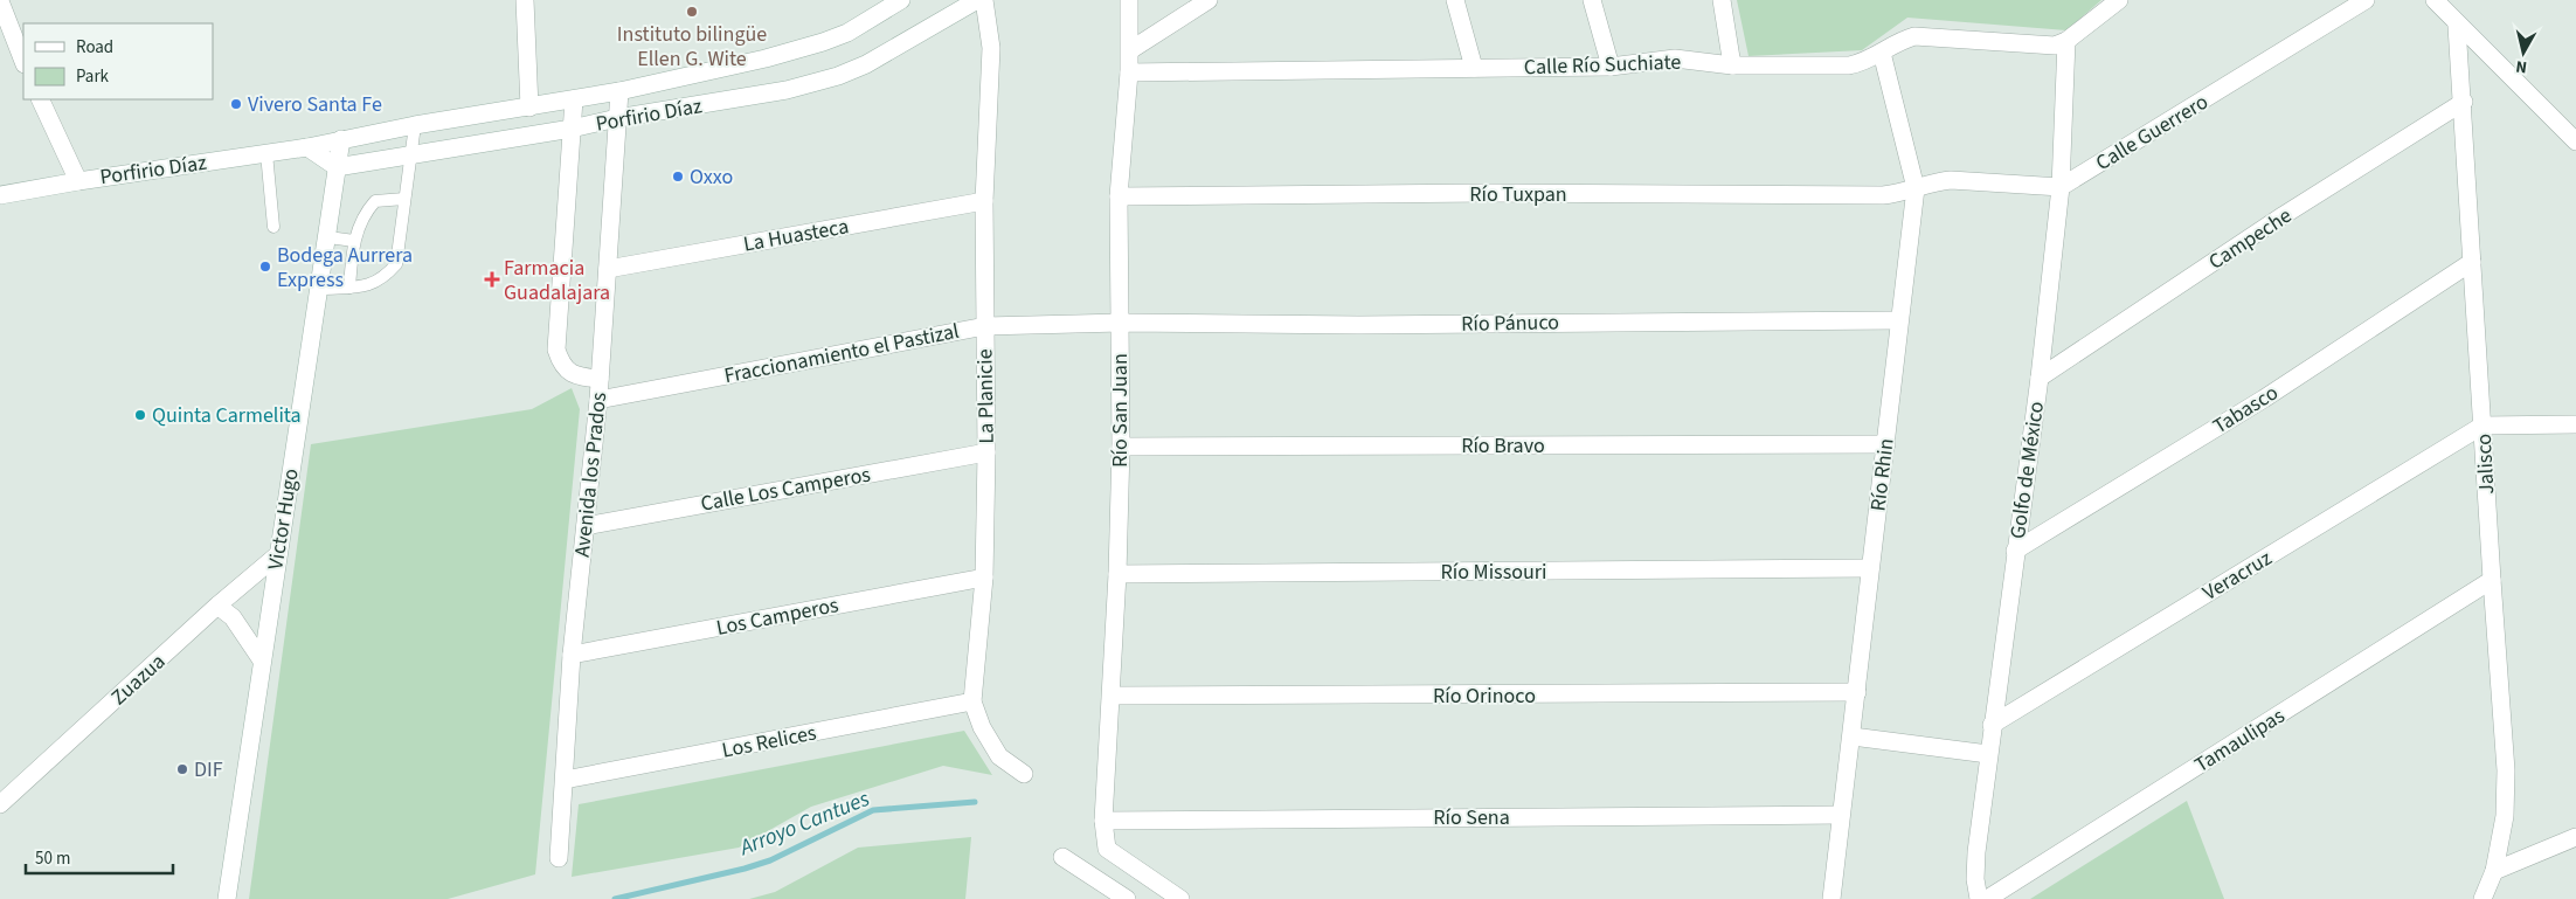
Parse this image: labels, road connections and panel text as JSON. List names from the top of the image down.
{
  "streets": {
    "street": [
      "Calle Río Suchiate",
      "Porfirio Díaz",
      "Calle Guerrero",
      "Río Tuxpan",
      "La Huasteca",
      "Campeche",
      "Río Pánuco",
      "Fraccionamiento el Pastizal",
      "La Planicie",
      "Tabasco",
      "Río San Juan",
      "Río Bravo",
      "Jalisco",
      "Golfo de México",
      "Avenida los Prados",
      "Río Rhin",
      "Calle Los Camperos",
      "Victor Hugo",
      "Río Missouri",
      "Veracruz",
      "Los Camperos",
      "Zuazua",
      "Río Orinoco",
      "Tamaulipas",
      "Los Relices",
      "Río Sena"
    ]
  },
  "crossings": [
    ["Calle Río Suchiate", "Río San Juan"],
    ["Calle Río Suchiate", "Golfo de México"],
    ["Calle Río Suchiate", "Río Rhin"],
    ["Porfirio Díaz", "Avenida los Prados"],
    ["Porfirio Díaz", "Victor Hugo"],
    ["Calle Guerrero", "Golfo de México"],
    ["Río Tuxpan", "Río San Juan"],
    ["Río Tuxpan", "Río Rhin"],
    ["La Huasteca", "La Planicie"],
    ["La Huasteca", "Avenida los Prados"],
    ["Campeche", "Jalisco"],
    ["Campeche", "Golfo de México"],
    ["Río Pánuco", "Fraccionamiento el Pastizal"],
    ["Río Pánuco", "Río San Juan"],
    ["Río Pánuco", "Río Rhin"],
    ["Fraccionamiento el Pastizal", "La Planicie"],
    ["Fraccionamiento el Pastizal", "Río San Juan"],
    ["Fraccionamiento el Pastizal", "Avenida los Prados"],
    ["La Planicie", "Calle Los Camperos"],
    ["La Planicie", "Los Camperos"],
    ["La Planicie", "Los Relices"],
    ["Tabasco", "Jalisco"],
    ["Tabasco", "Golfo de México"],
    ["Río San Juan", "Río Bravo"],
    ["Río San Juan", "Río Missouri"],
    ["Río San Juan", "Río Orinoco"],
    ["Río San Juan", "Río Sena"],
    ["Río Bravo", "Río Rhin"],
    ["Jalisco", "Veracruz"],
    ["Jalisco", "Tamaulipas"],
    ["Golfo de México", "Veracruz"],
    ["Avenida los Prados", "Calle Los Camperos"],
    ["Avenida los Prados", "Los Camperos"],
    ["Avenida los Prados", "Los Relices"],
    ["Río Rhin", "Río Missouri"],
    ["Río Rhin", "Río Orinoco"],
    ["Río Rhin", "Río Sena"],
    ["Victor Hugo", "Zuazua"]
  ],
  "water": ["Arroyo Cantues"],
  "places": {
    "other": [
      "Instituto bilingüe Ellen G. Wite",
      "Vivero Santa Fe",
      "Oxxo",
      "Bodega Aurrera Express",
      "Quinta Carmelita",
      "DIF"
    ],
    "health": ["Farmacia Guadalajara"]
  },
  "legend": ["Road", "Park"],
  "scale_bar": "50 m",
  "north": "bottom"
}
